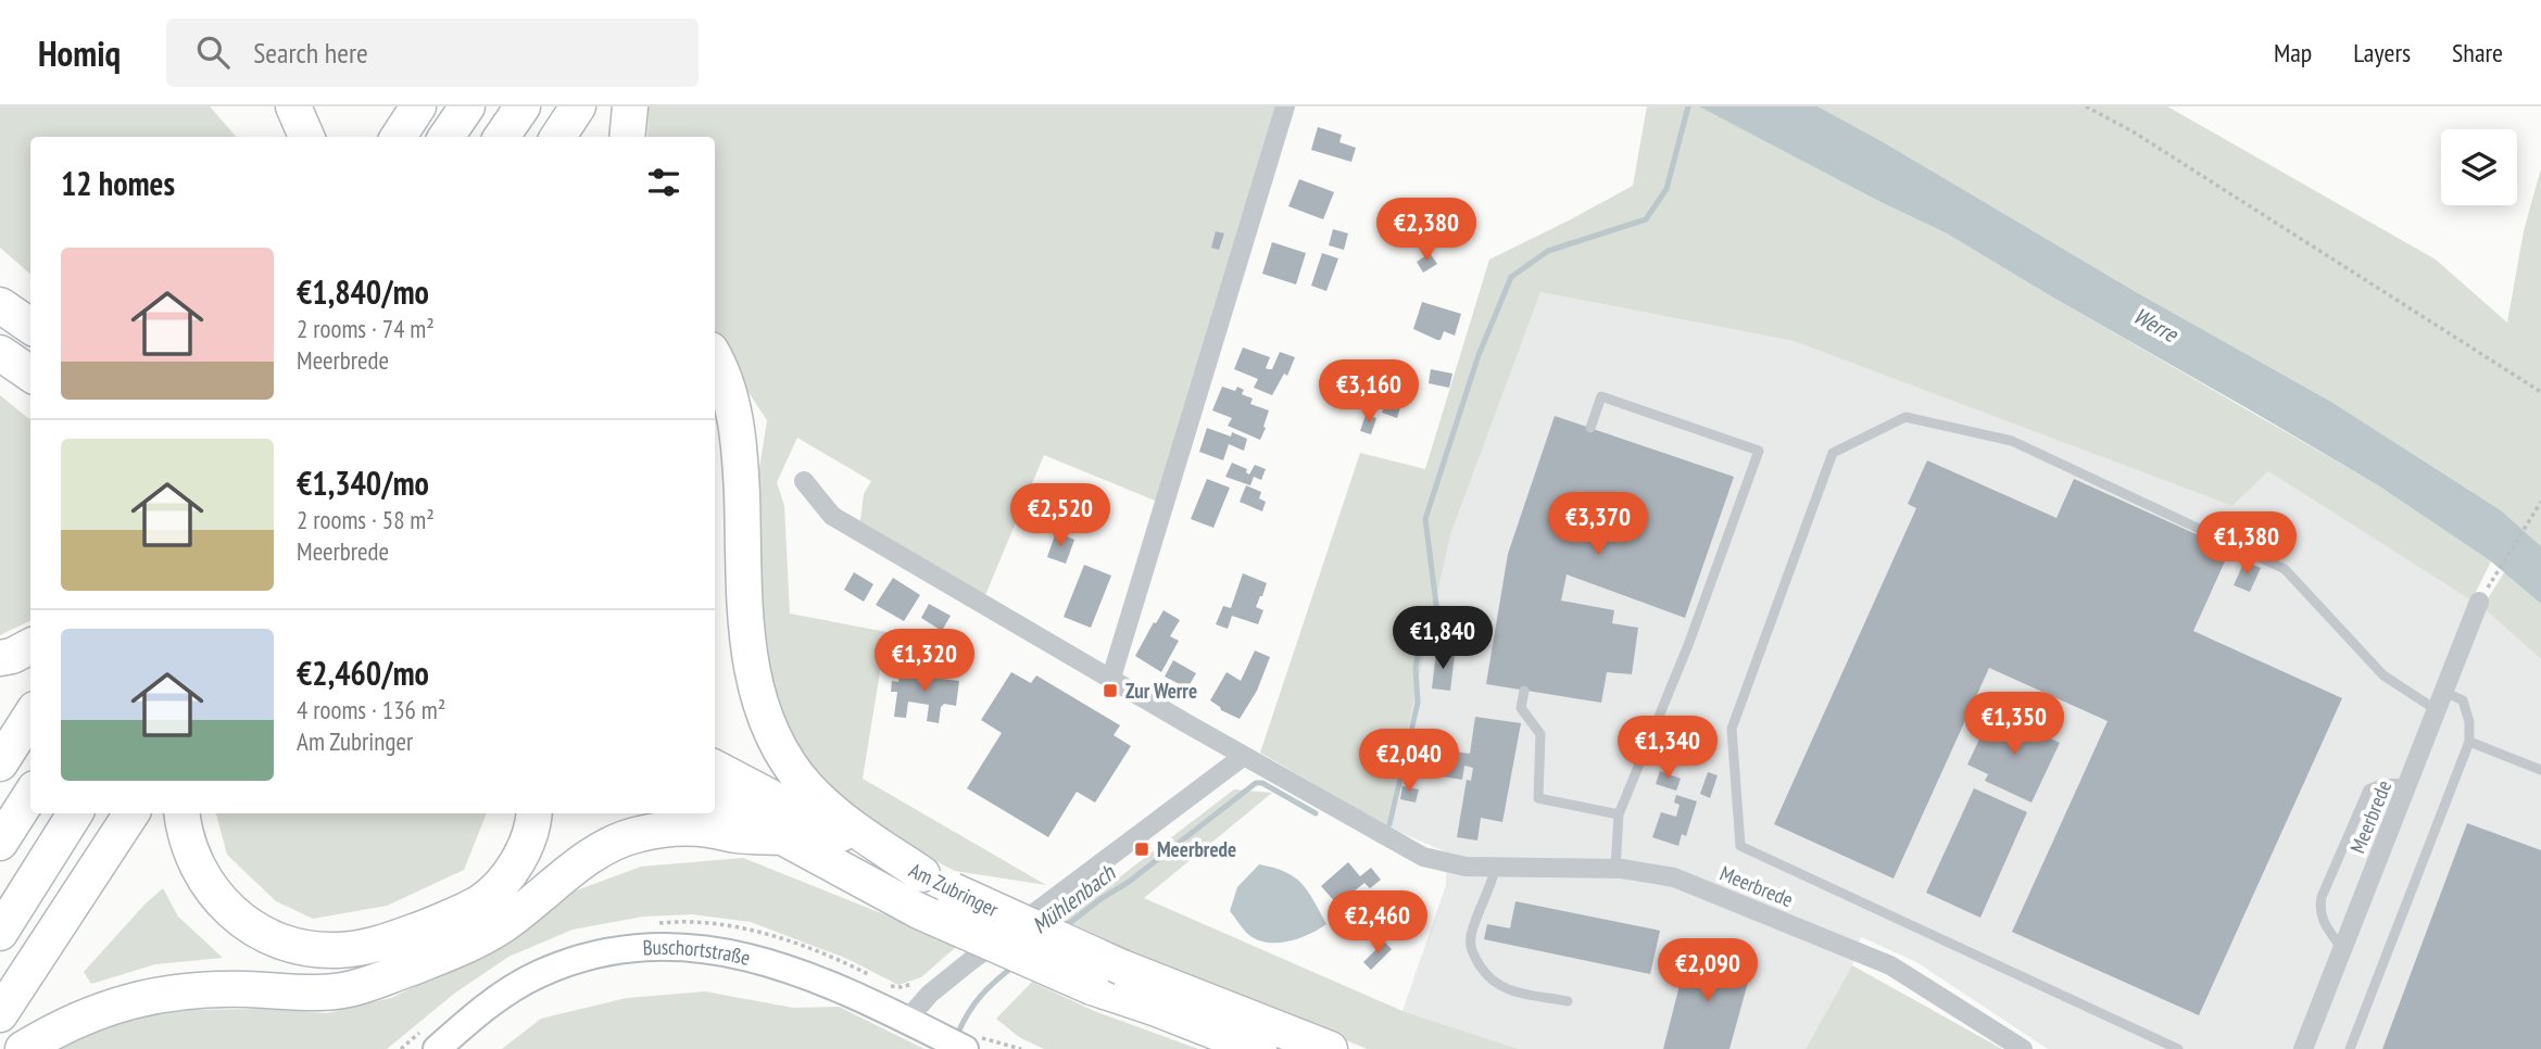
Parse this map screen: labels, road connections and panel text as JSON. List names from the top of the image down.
{
  "streets": {
    "highway": ["Am Zubringer"],
    "main road": ["Buschortstraße"],
    "street": ["Meerbrede"]
  },
  "water": ["Werre", "Mühlenbach"],
  "places": {
    "transit": ["Zur Werre", "Meerbrede"]
  },
  "page": {
    "header": "Homiq",
    "search": "Search here",
    "nav": ["Map", "Layers", "Share"],
    "heading": "12 homes",
    "price": [
      "€2,380",
      "€3,160",
      "€2,520",
      "€3,370",
      "€1,380",
      "€1,840",
      "€1,320",
      "€1,350",
      "€1,340",
      "€2,040",
      "€2,460",
      "€2,090"
    ],
    "list": [
      {
        "name": "€1,840/mo",
        "note": "2 rooms · 74 m² · Meerbrede"
      },
      {
        "name": "€1,340/mo",
        "note": "2 rooms · 58 m² · Meerbrede"
      },
      {
        "name": "€2,460/mo",
        "note": "4 rooms · 136 m² · Am Zubringer"
      }
    ]
  }
}
